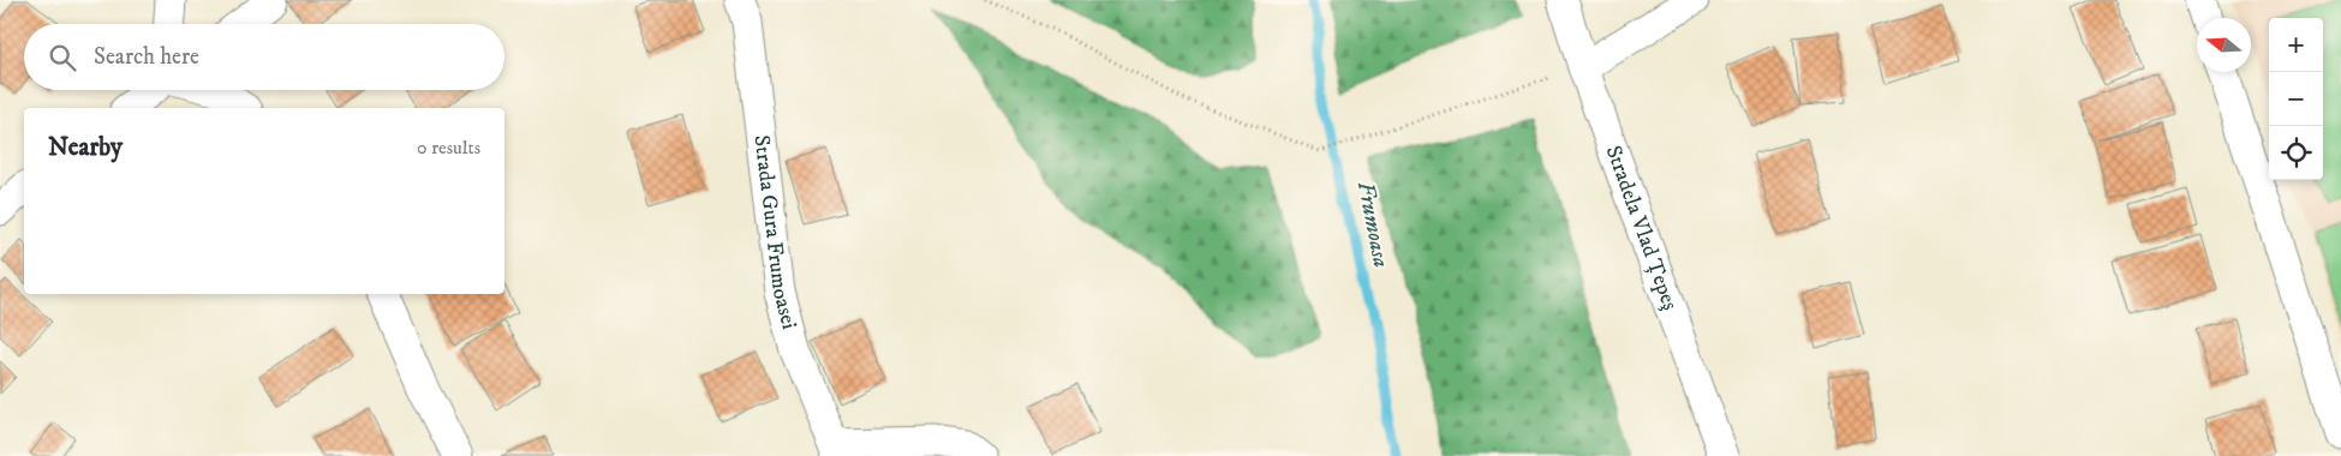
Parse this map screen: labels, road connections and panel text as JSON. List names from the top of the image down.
{
  "streets": {
    "street": ["Stradela Vlad Țepeş", "Strada Gura Frumoasei"]
  },
  "water": ["Frumoasa"],
  "north": "left",
  "page": {
    "map_buttons": ["+", "−"],
    "search": "Search here",
    "heading": ["Nearby", "0 results"]
  }
}
